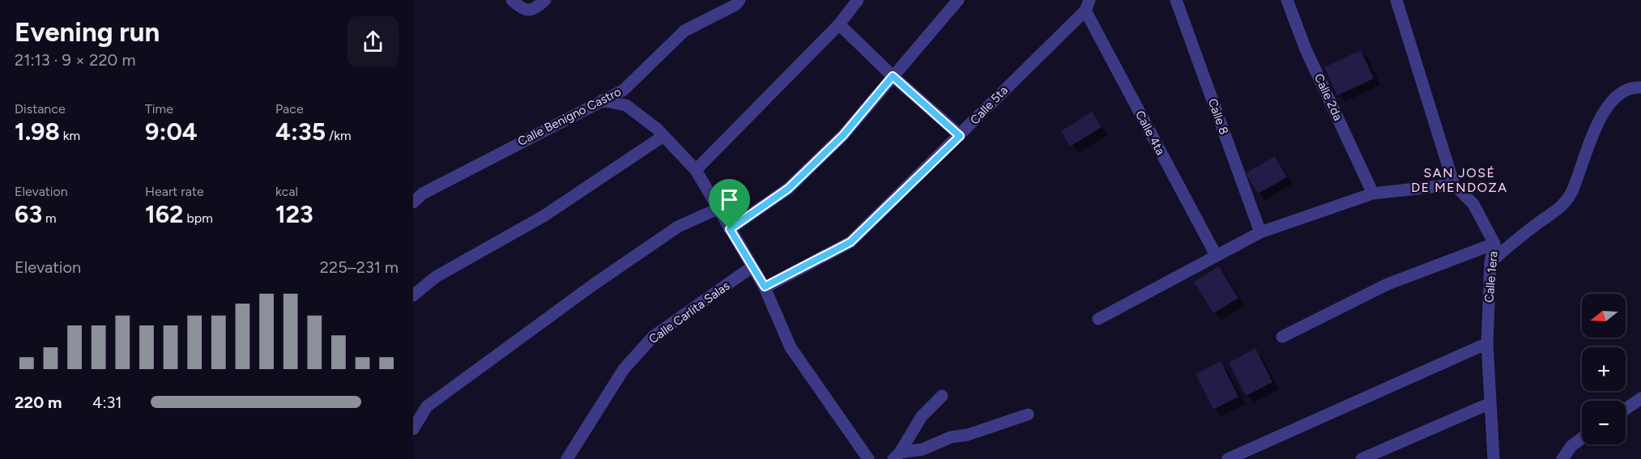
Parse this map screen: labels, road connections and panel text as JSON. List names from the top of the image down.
{
  "streets": {
    "street": [
      "Calle 2da",
      "Calle 5ta",
      "Calle Benigno Castro",
      "Calle 8",
      "Calle 4ta",
      "Calle 1era",
      "Calle Carlita Salas"
    ]
  },
  "crossings": [
    ["Calle 5ta", "Calle 4ta"]
  ],
  "districts": ["SAN JOSÉ DE MENDOZA"],
  "north": "left",
  "page": {
    "heading": ["Evening run", "21:13 · 9 × 220 m"],
    "stats": [
      ["Distance", "1.98 km"],
      ["Time", "9:04"],
      ["Pace", "4:35 /km"],
      ["Elevation", "63 m"],
      ["Heart rate", "162 bpm"],
      ["kcal", "123"]
    ],
    "chart": ["Elevation", "225–231 m"],
    "map_buttons": ["+", "−"],
    "list": [
      {
        "name": "220 m",
        "note": "4:31"
      }
    ]
  }
}
